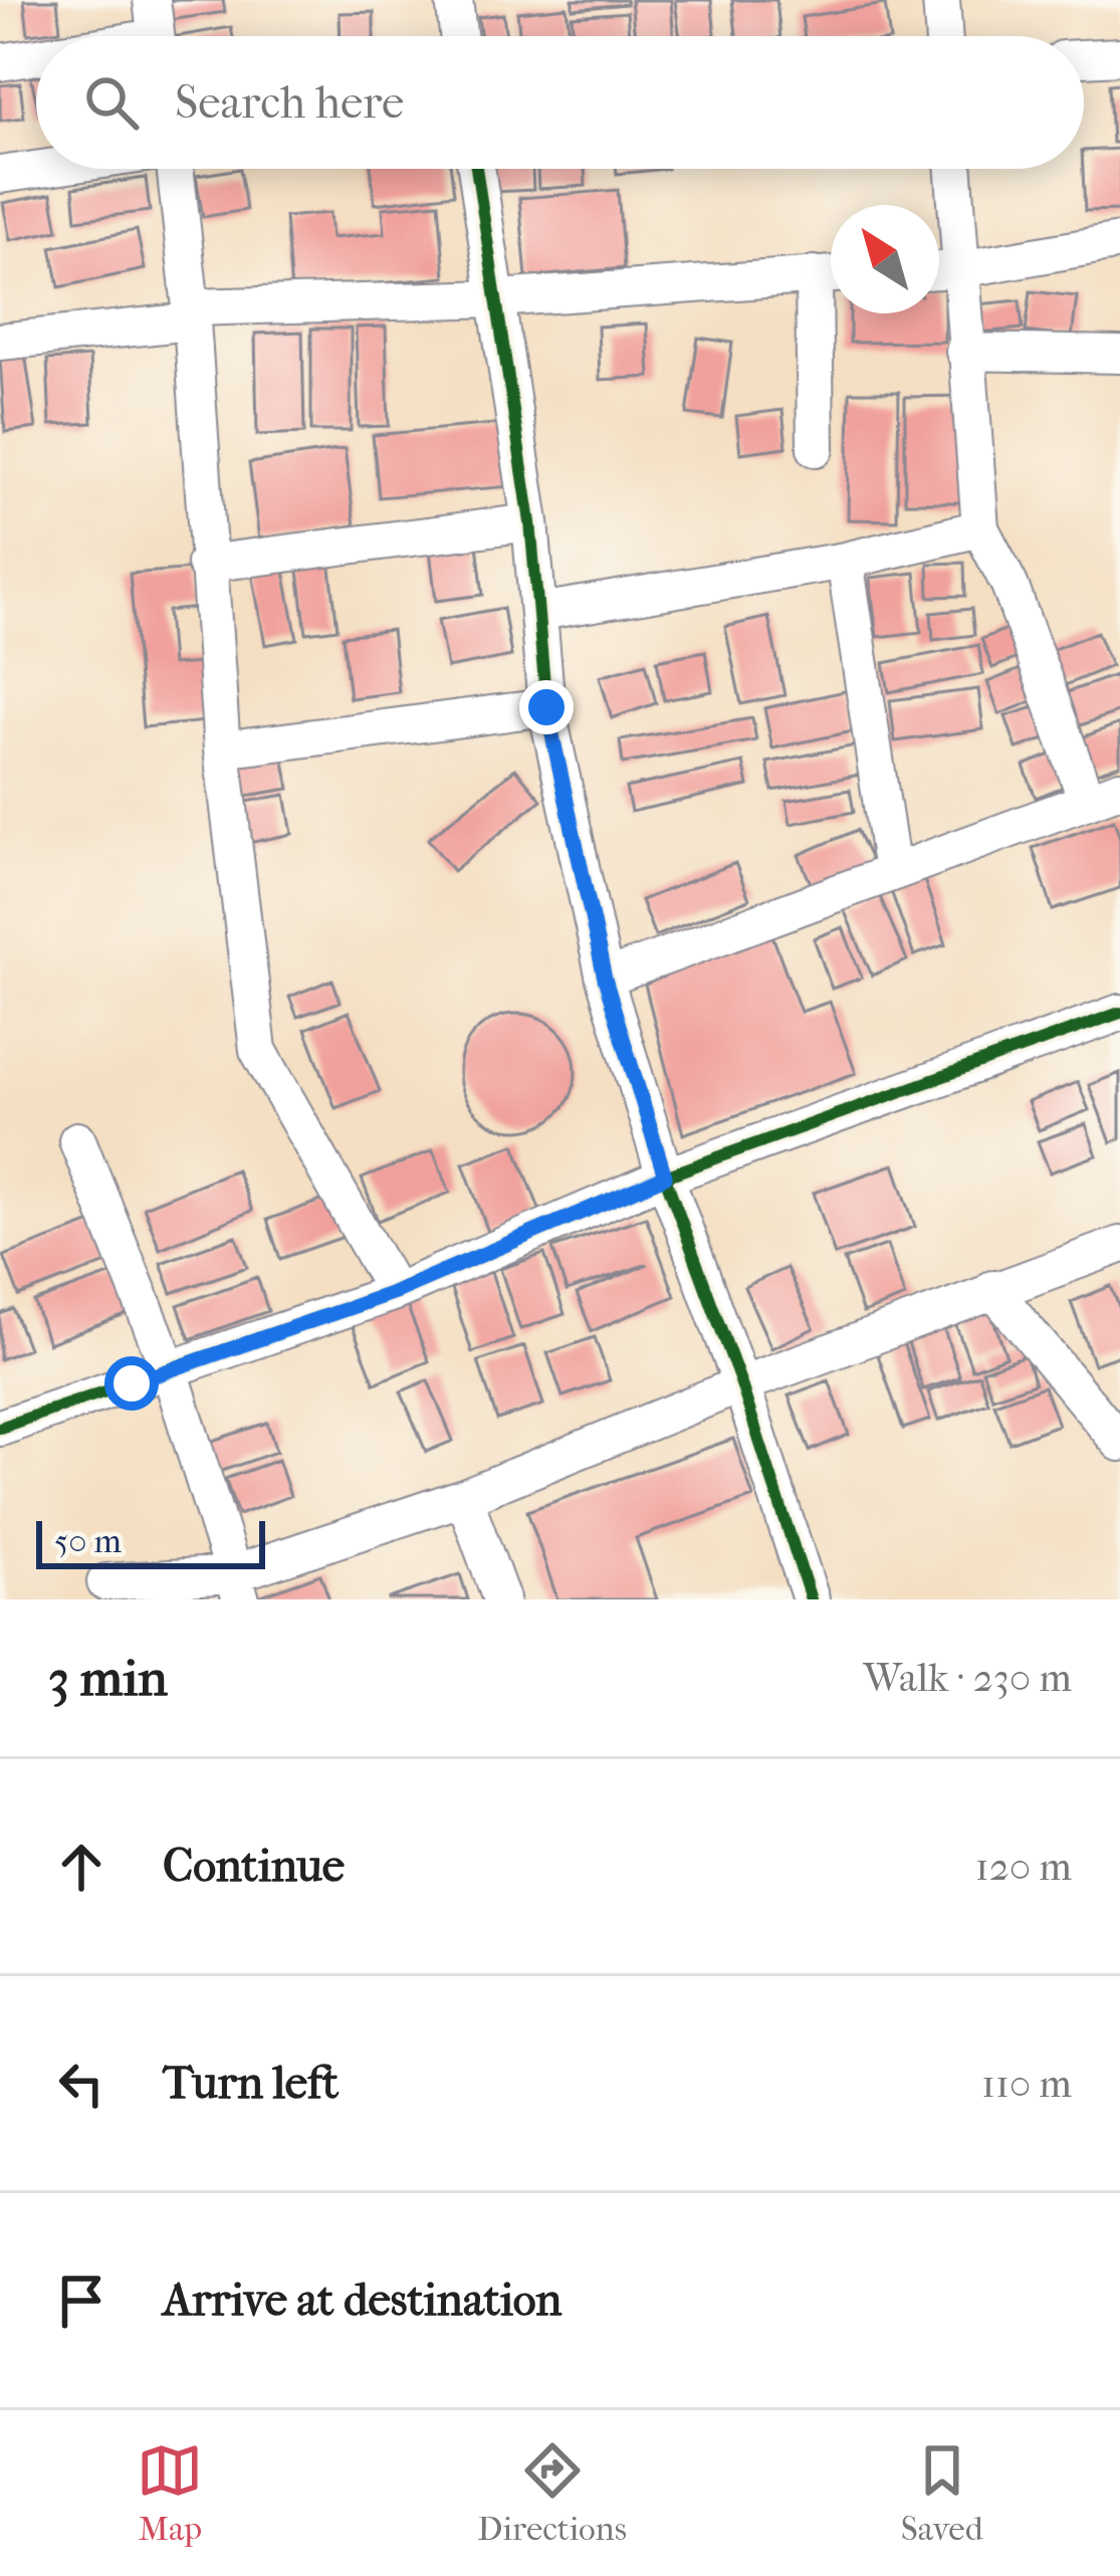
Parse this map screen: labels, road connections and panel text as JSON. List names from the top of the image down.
{
  "scale_bar": "50 m",
  "north": "top left",
  "page": {
    "search": "Search here",
    "scale": "50 m",
    "heading": ["3 min", "Walk · 230 m"],
    "list": [
      ["Continue", "120 m"],
      ["Turn left", "110 m"],
      "Arrive at destination"
    ],
    "nav": ["Map", "Directions", "Saved"]
  }
}
